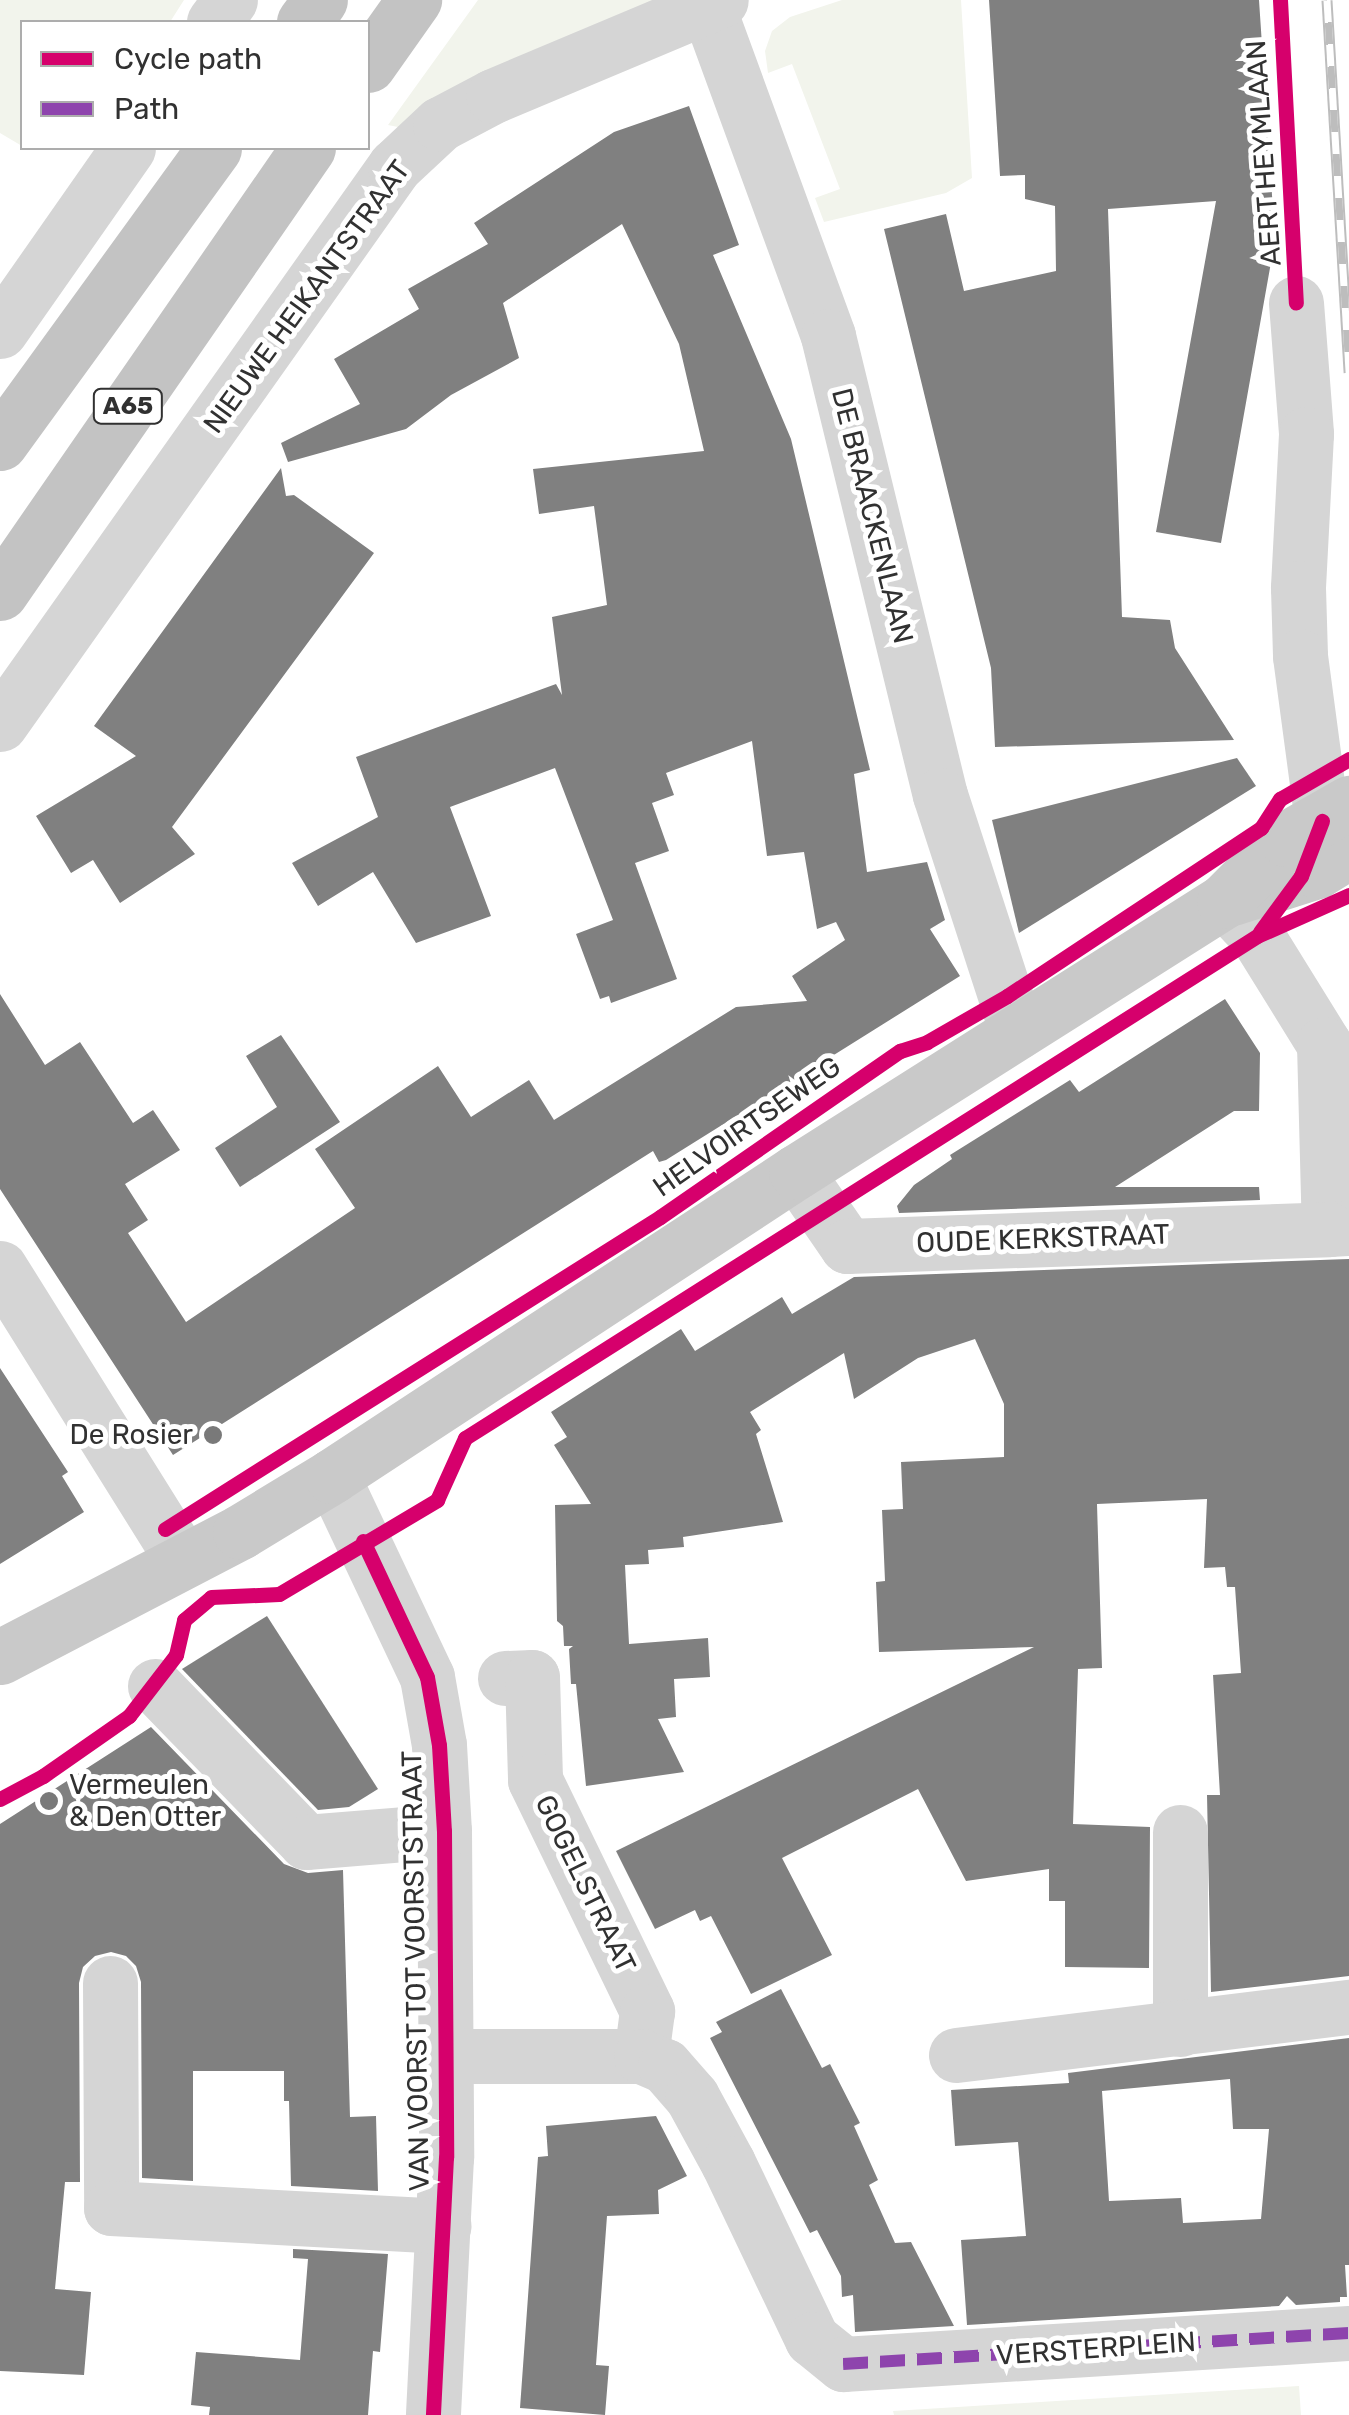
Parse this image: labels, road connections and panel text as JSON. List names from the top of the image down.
{
  "streets": {
    "highway": ["A65"],
    "street": [
      "AERT HEYMLAAN",
      "NIEUWE HEIKANTSTRAAT",
      "DE BRAACKENLAAN",
      "OUDE KERKSTRAAT",
      "GOGELSTRAAT",
      "VAN VOORST TOT VOORSTSTRAAT",
      "VERSTERPLEIN"
    ],
    "cycle path": ["HELVOIRTSEWEG"]
  },
  "crossings": [
    ["NIEUWE HEIKANTSTRAAT", "DE BRAACKENLAAN"],
    ["GOGELSTRAAT", "VERSTERPLEIN"]
  ],
  "places": ["De Rosier", "Vermeulen & Den Otter"],
  "legend": ["Cycle path", "Path"]
}
